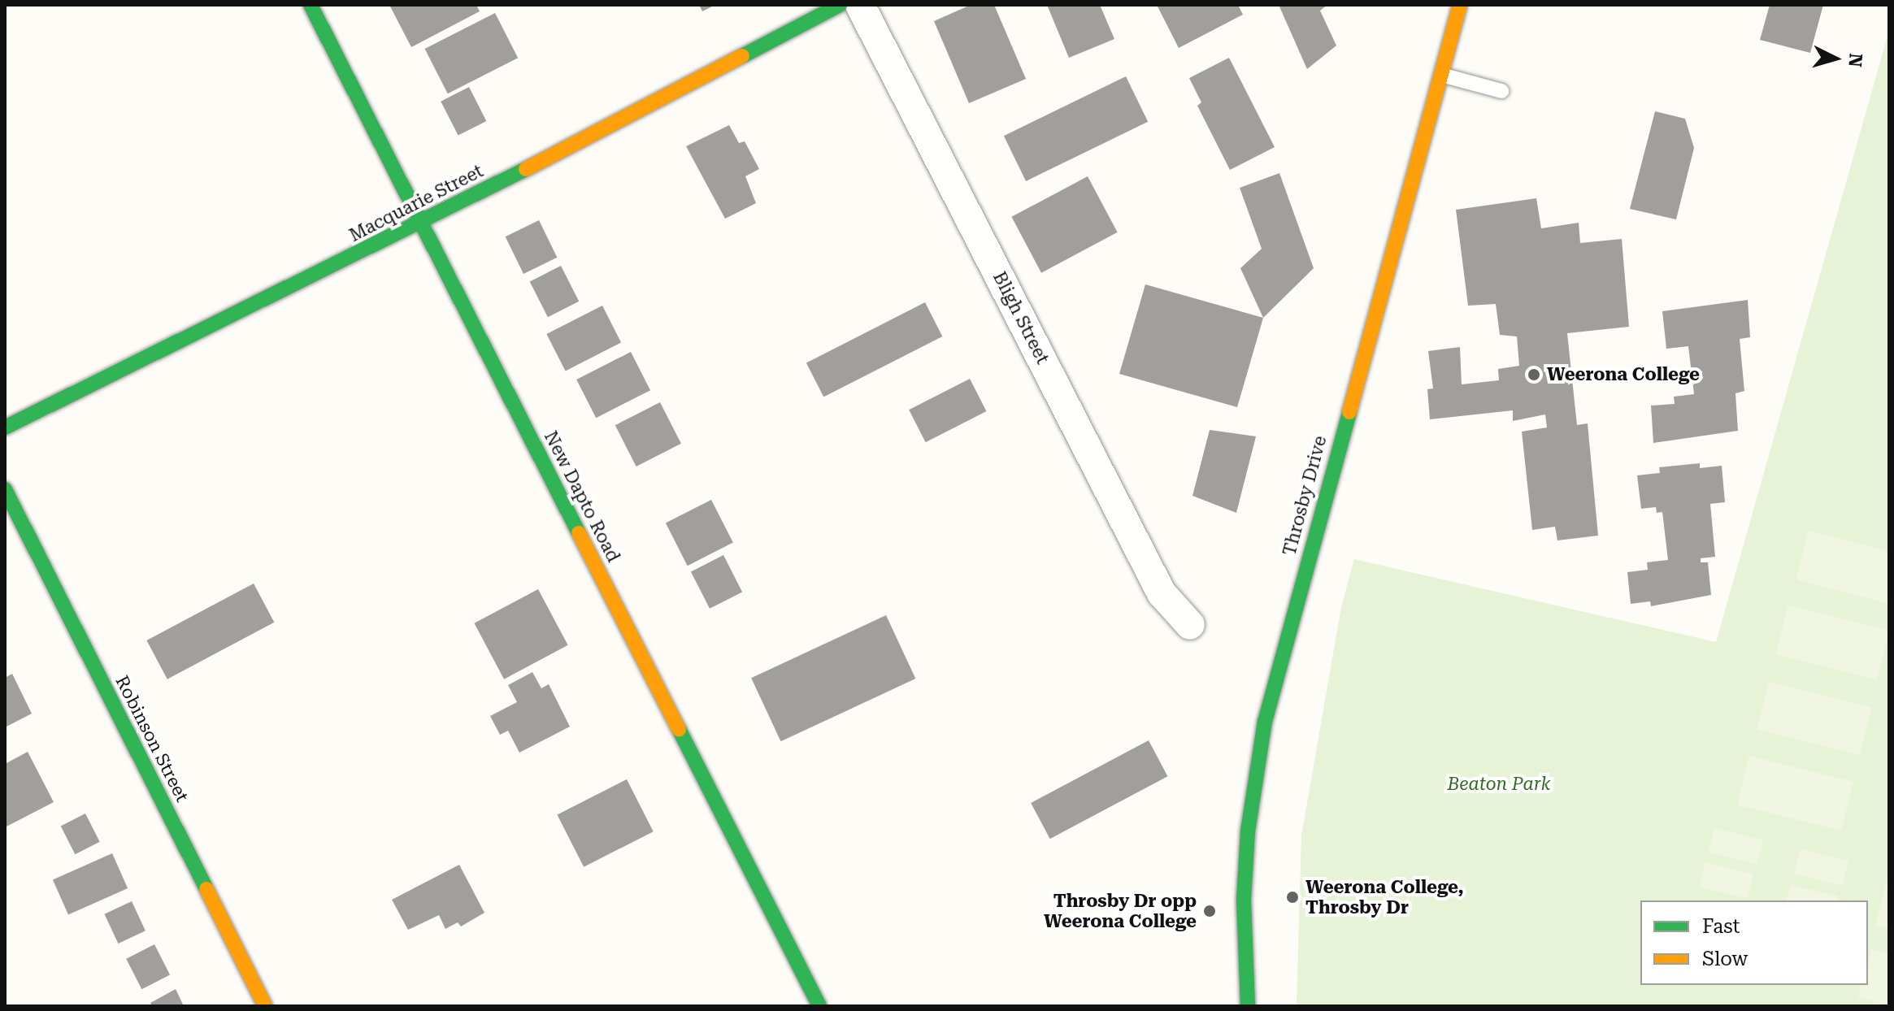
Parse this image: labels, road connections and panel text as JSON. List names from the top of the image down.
{
  "streets": {
    "street": [
      "Macquarie Street",
      "Bligh Street",
      "Throsby Drive",
      "New Dapto Road",
      "Robinson Street"
    ]
  },
  "crossings": [
    ["Macquarie Street", "New Dapto Road"]
  ],
  "parks": ["Beaton Park"],
  "places": ["Weerona College", "Weerona College, Throsby Dr", "Throsby Dr opp Weerona College"],
  "legend": ["Fast", "Slow"],
  "north": "right"
}
